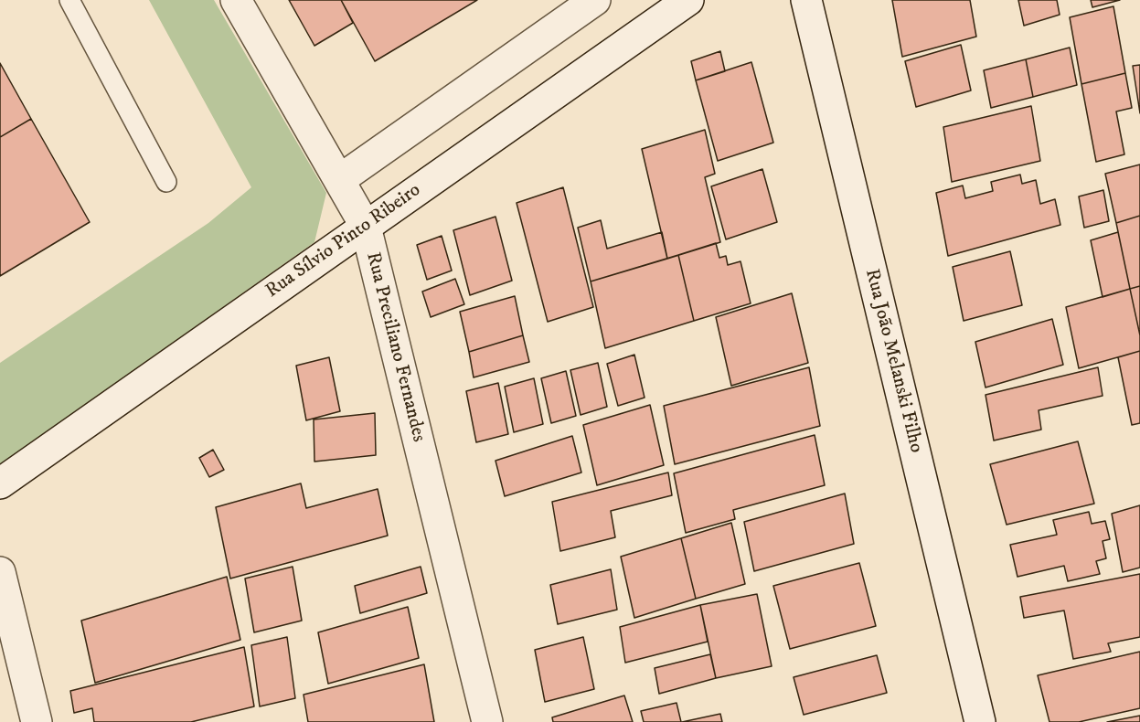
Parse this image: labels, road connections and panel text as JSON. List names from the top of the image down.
{
  "streets": {
    "street": ["Rua Sílvio Pinto Ribeiro", "Rua Preciliano Fernandes", "Rua João Melanski Filho"]
  },
  "crossings": [
    ["Rua Sílvio Pinto Ribeiro", "Rua Preciliano Fernandes"]
  ]
}
